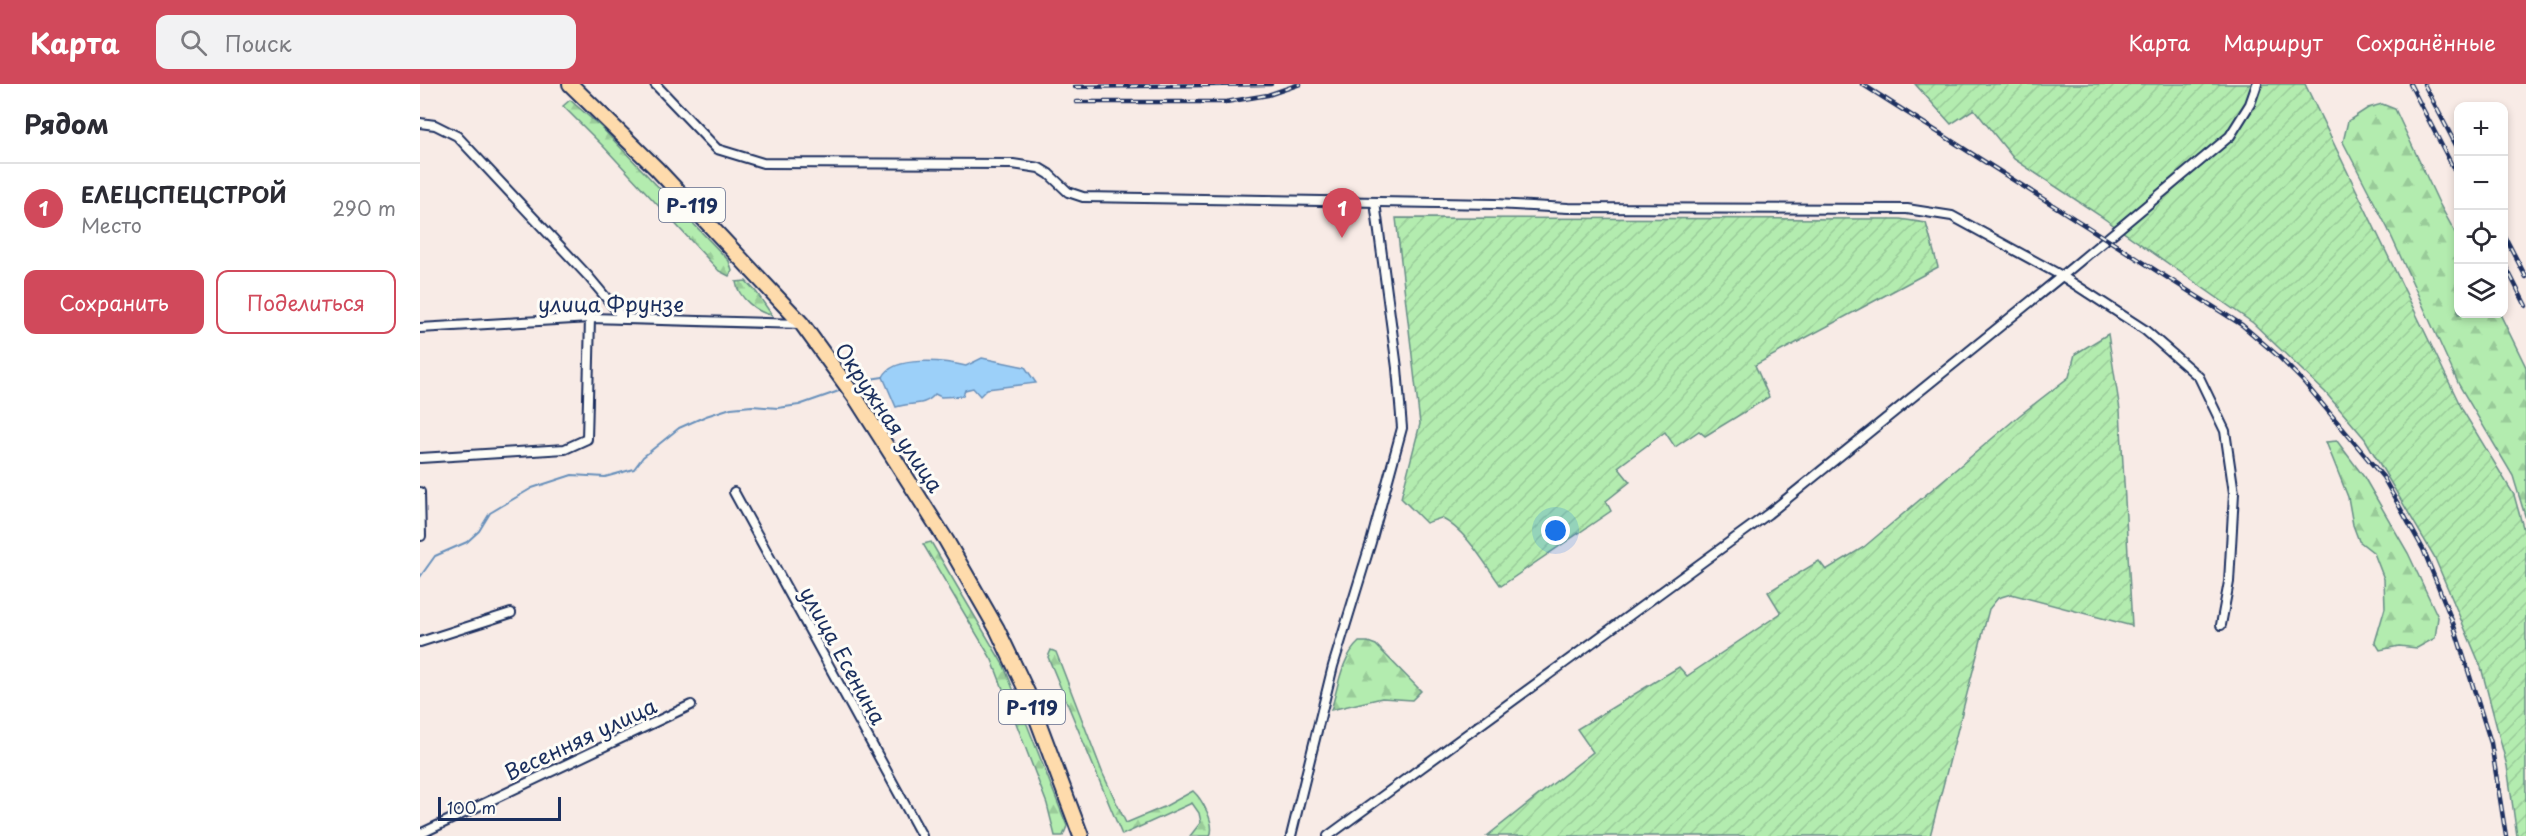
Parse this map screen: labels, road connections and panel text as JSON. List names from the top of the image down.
{
  "streets": {
    "highway": ["Р-119", "Окружная улица"],
    "street": ["улица Фрунзе", "улица Есенина", "Весенняя улица"]
  },
  "crossings": [
    ["улица Фрунзе", "Окружная улица"]
  ],
  "scale_bar": "100 m",
  "page": {
    "header": "Карта",
    "search": "Поиск",
    "nav": ["Карта", "Маршрут", "Сохранённые"],
    "heading": "Рядом",
    "map_buttons": ["+", "−"],
    "list": [
      {
        "mark": "1",
        "name": "ЕЛЕЦСПЕЦСТРОЙ",
        "note": "Место",
        "value": "290 m"
      }
    ],
    "pins": "1",
    "buttons": ["Сохранить", "Поделиться"],
    "scale": "100 m"
  }
}
